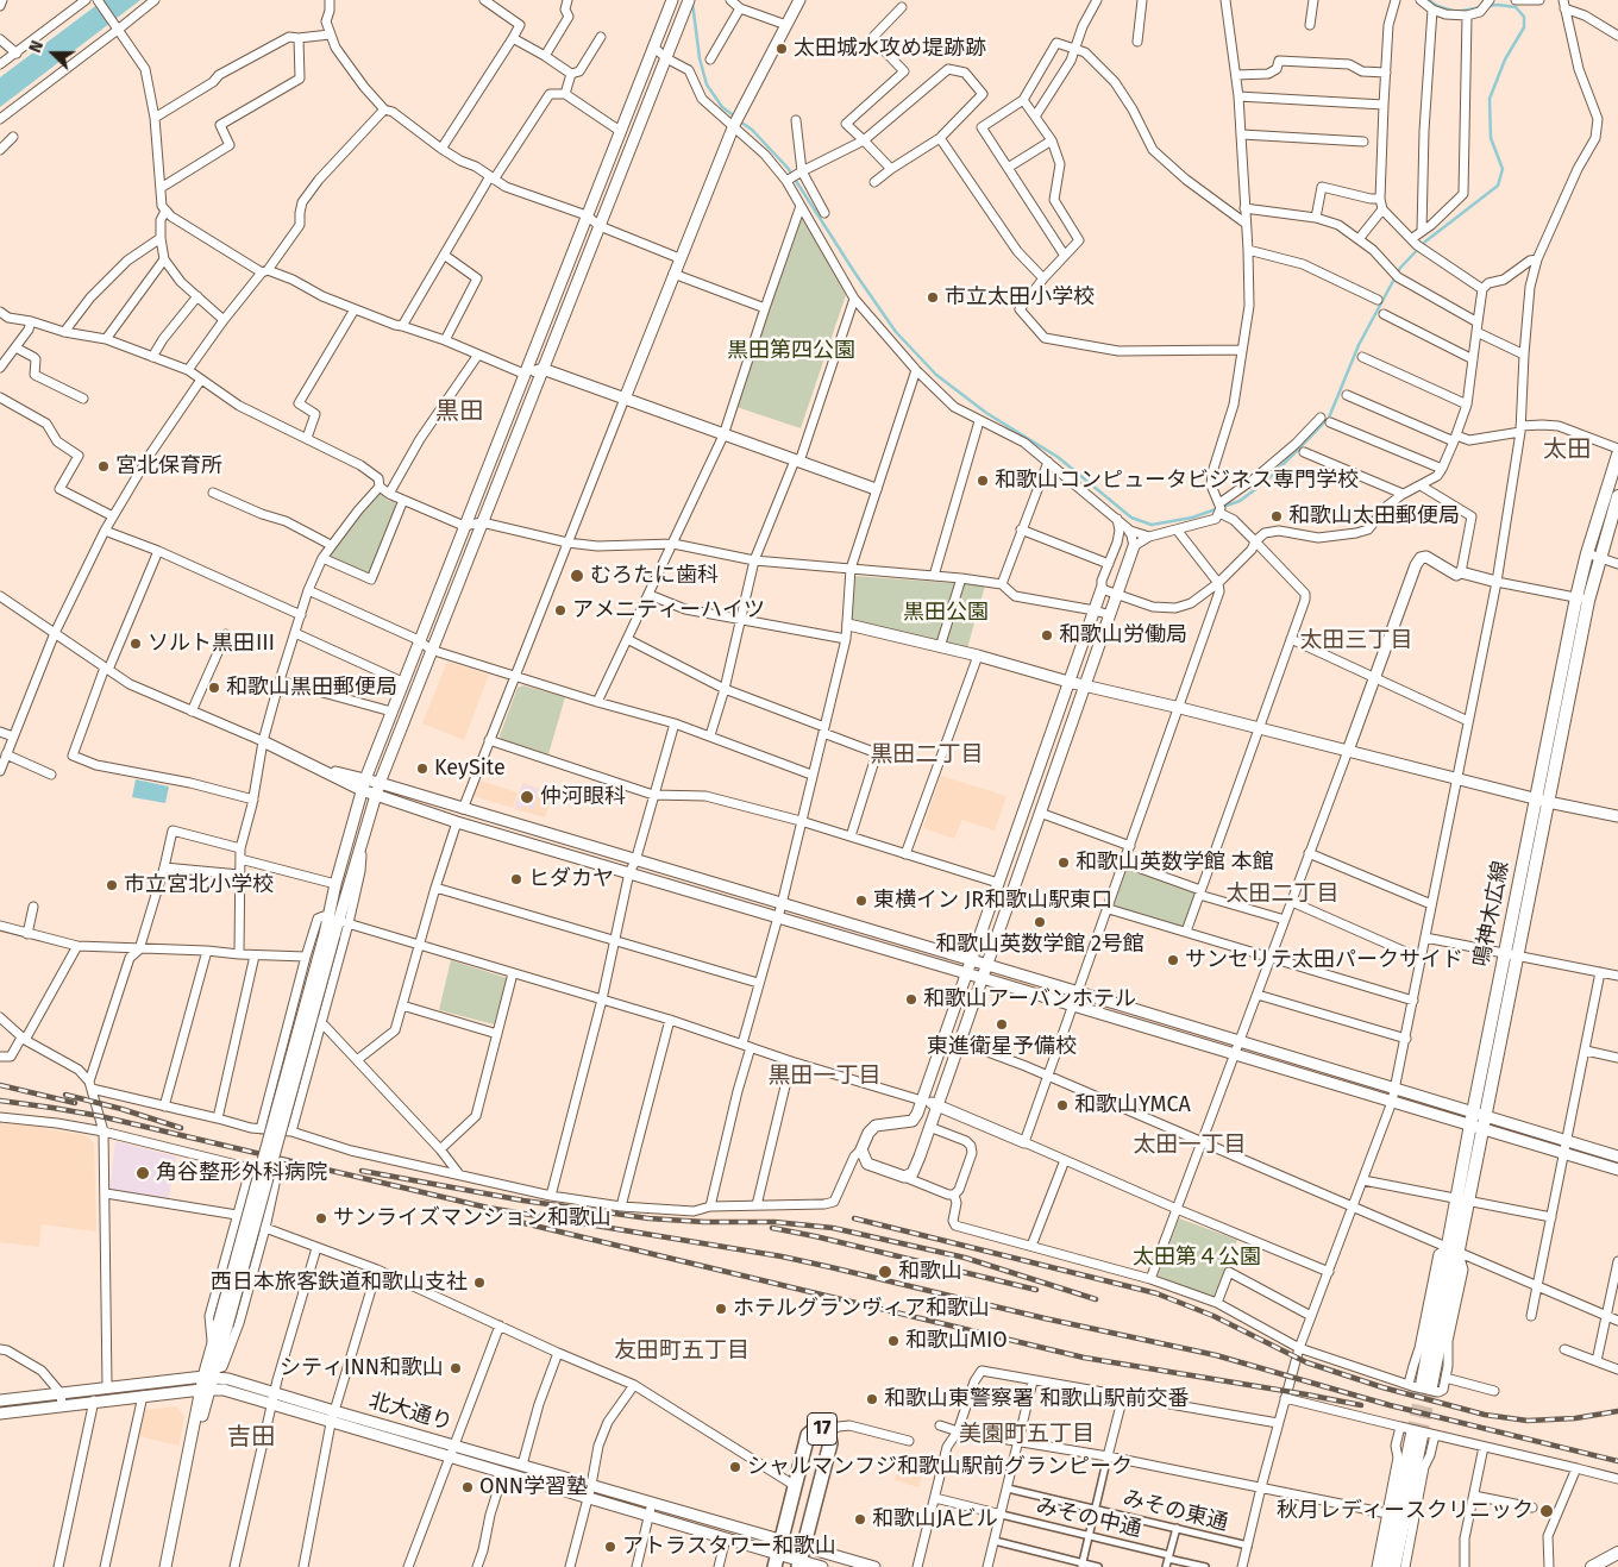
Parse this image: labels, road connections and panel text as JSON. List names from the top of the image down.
{
  "streets": {
    "main road": ["鳴神木広線", "17"],
    "street": ["北大通り", "みその東通", "みその中通"]
  },
  "crossings": [
    ["北大通り", "17"],
    ["みその東通", "みその中通"]
  ],
  "districts": [
    "黒田",
    "太田",
    "太田三丁目",
    "黒田二丁目",
    "太田二丁目",
    "黒田一丁目",
    "太田一丁目",
    "友田町五丁目",
    "美園町五丁目",
    "吉田"
  ],
  "parks": ["黒田第四公園", "黒田公園", "太田第４公園"],
  "places": [
    "太田城水攻め堤跡跡",
    "市立太田小学校",
    "宮北保育所",
    "和歌山コンピュータビジネス専門学校",
    "和歌山太田郵便局",
    "むろたに歯科",
    "アメニティーハイツ",
    "和歌山労働局",
    "ソルト黒田Ⅲ",
    "和歌山黒田郵便局",
    "KeySite",
    "仲河眼科",
    "和歌山英数学館 本館",
    "ヒダカヤ",
    "市立宮北小学校",
    "東横イン JR和歌山駅東口",
    "和歌山英数学館 2号館",
    "サンセリテ太田パークサイド",
    "和歌山アーバンホテル",
    "東進衛星予備校",
    "和歌山YMCA",
    "角谷整形外科病院",
    "サンライズマンション和歌山",
    "和歌山",
    "西日本旅客鉄道和歌山支社",
    "ホテルグランヴィア和歌山",
    "和歌山MIO",
    "シティINN和歌山",
    "和歌山東警察署 和歌山駅前交番",
    "シャルマンフジ和歌山駅前グランピーク",
    "ONN学習塾",
    "秋月レディースクリニック",
    "和歌山JAビル",
    "アトラスタワー和歌山"
  ],
  "north": "left"
}
